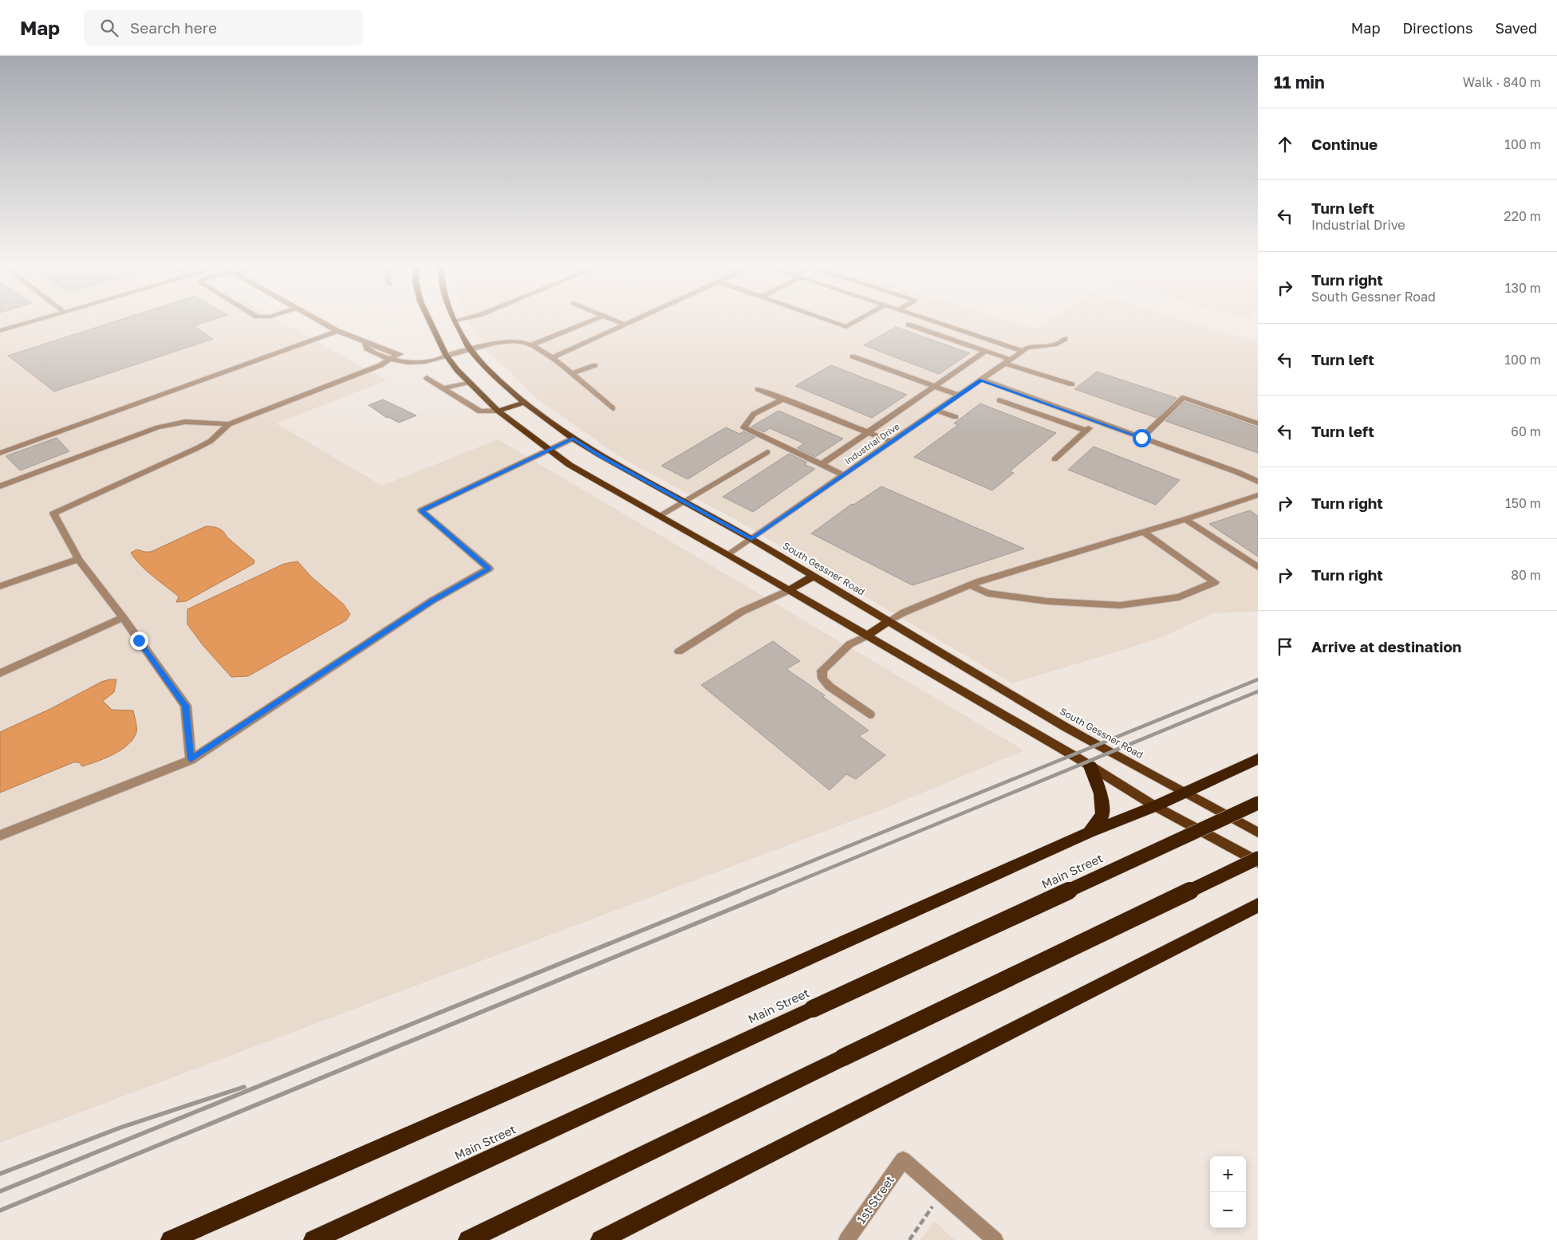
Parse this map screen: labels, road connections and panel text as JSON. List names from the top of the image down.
{
  "streets": {
    "highway": ["Main Street"],
    "main road": ["South Gessner Road"],
    "street": ["Industrial Drive", "1st Street"]
  },
  "crossings": [
    ["Industrial Drive", "South Gessner Road"]
  ],
  "page": {
    "header": "Map",
    "search": "Search here",
    "nav": ["Map", "Directions", "Saved"],
    "heading": ["11 min", "Walk · 840 m"],
    "list": [
      ["Continue", "100 m"],
      ["Turn left", "Industrial Drive", "220 m"],
      ["Turn right", "South Gessner Road", "130 m"],
      ["Turn left", "100 m"],
      ["Turn left", "60 m"],
      ["Turn right", "150 m"],
      ["Turn right", "80 m"],
      "Arrive at destination"
    ],
    "map_buttons": ["+", "−"]
  }
}
